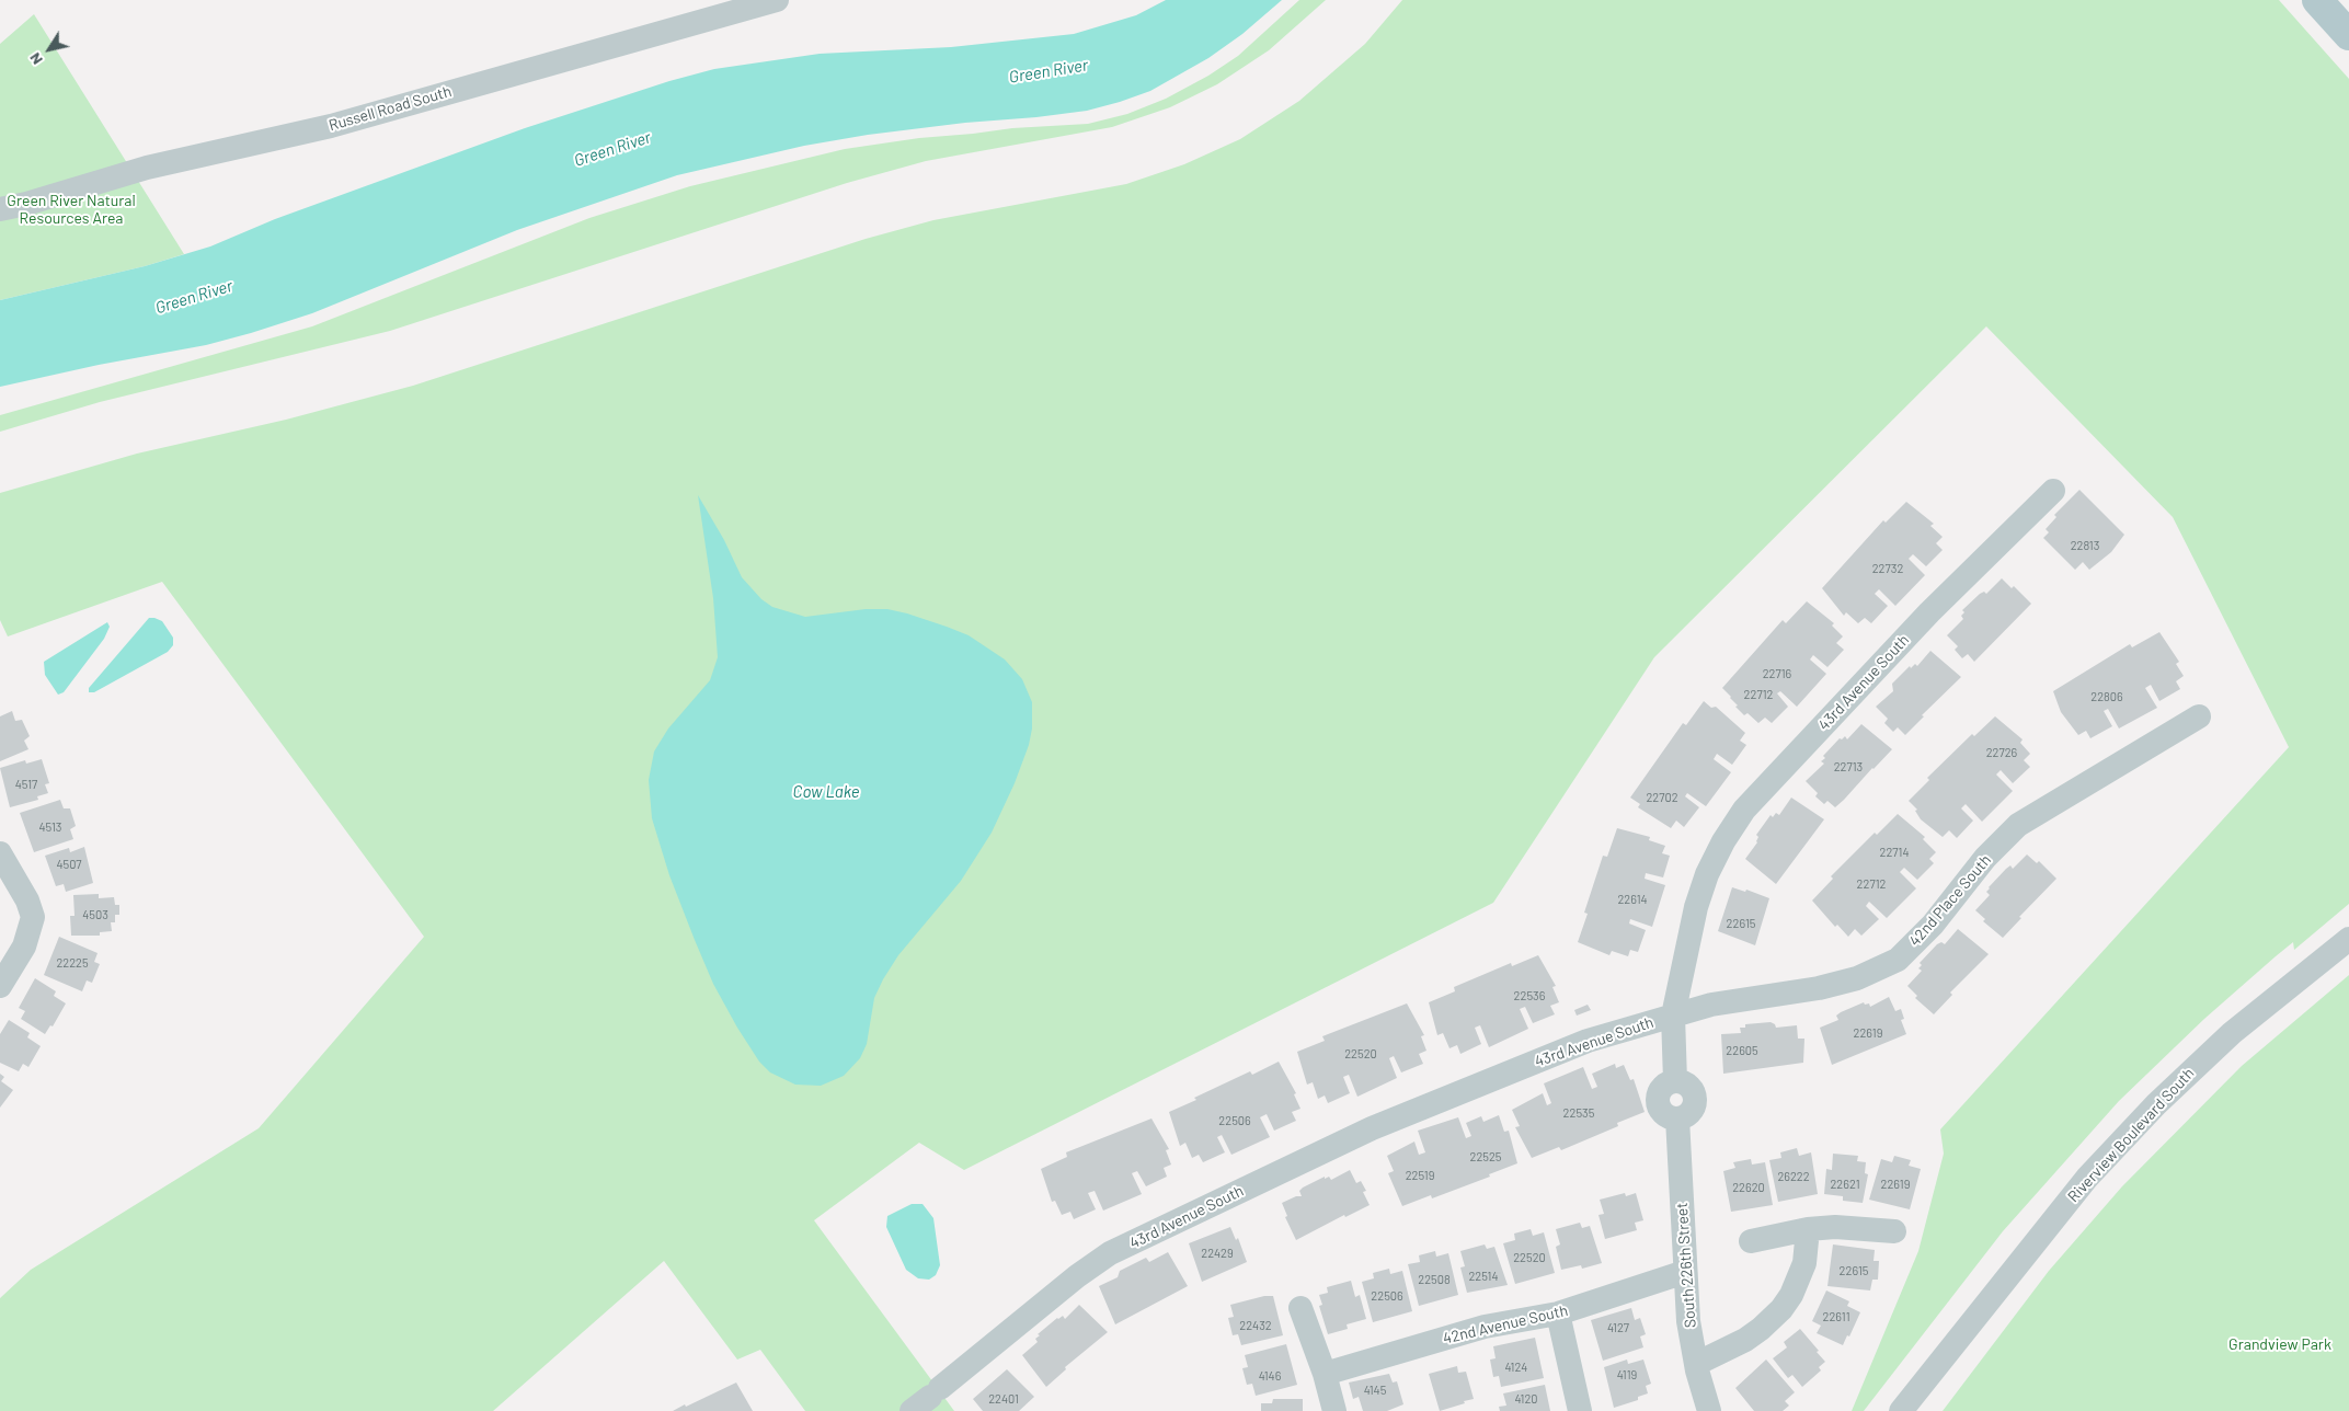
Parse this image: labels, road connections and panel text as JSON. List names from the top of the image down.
{
  "streets": {
    "street": [
      "Russell Road South",
      "43rd Avenue South",
      "42nd Place South",
      "Riverview Boulevard South",
      "South 226th Street",
      "42nd Avenue South"
    ]
  },
  "crossings": [
    ["43rd Avenue South", "42nd Place South"],
    ["43rd Avenue South", "South 226th Street"],
    ["42nd Place South", "South 226th Street"],
    ["South 226th Street", "42nd Avenue South"]
  ],
  "water": ["Green River", "Cow Lake"],
  "parks": ["Green River Natural Resources Area", "Grandview Park"],
  "house_numbers": [
    "22813",
    "22732",
    "22716",
    "22712",
    "22806",
    "22726",
    "22713",
    "4517",
    "22702",
    "4513",
    "22714",
    "4507",
    "22712",
    "22614",
    "4503",
    "22615",
    "22225",
    "22536",
    "22619",
    "22605",
    "22520",
    "22535",
    "22506",
    "22525",
    "22519",
    "26222",
    "22621",
    "22619",
    "22620",
    "22429",
    "22520",
    "22615",
    "22514",
    "22508",
    "22506",
    "22611",
    "22432",
    "4127",
    "4124",
    "4119",
    "4146",
    "4145",
    "22401",
    "4120"
  ],
  "north": "bottom left"
}
